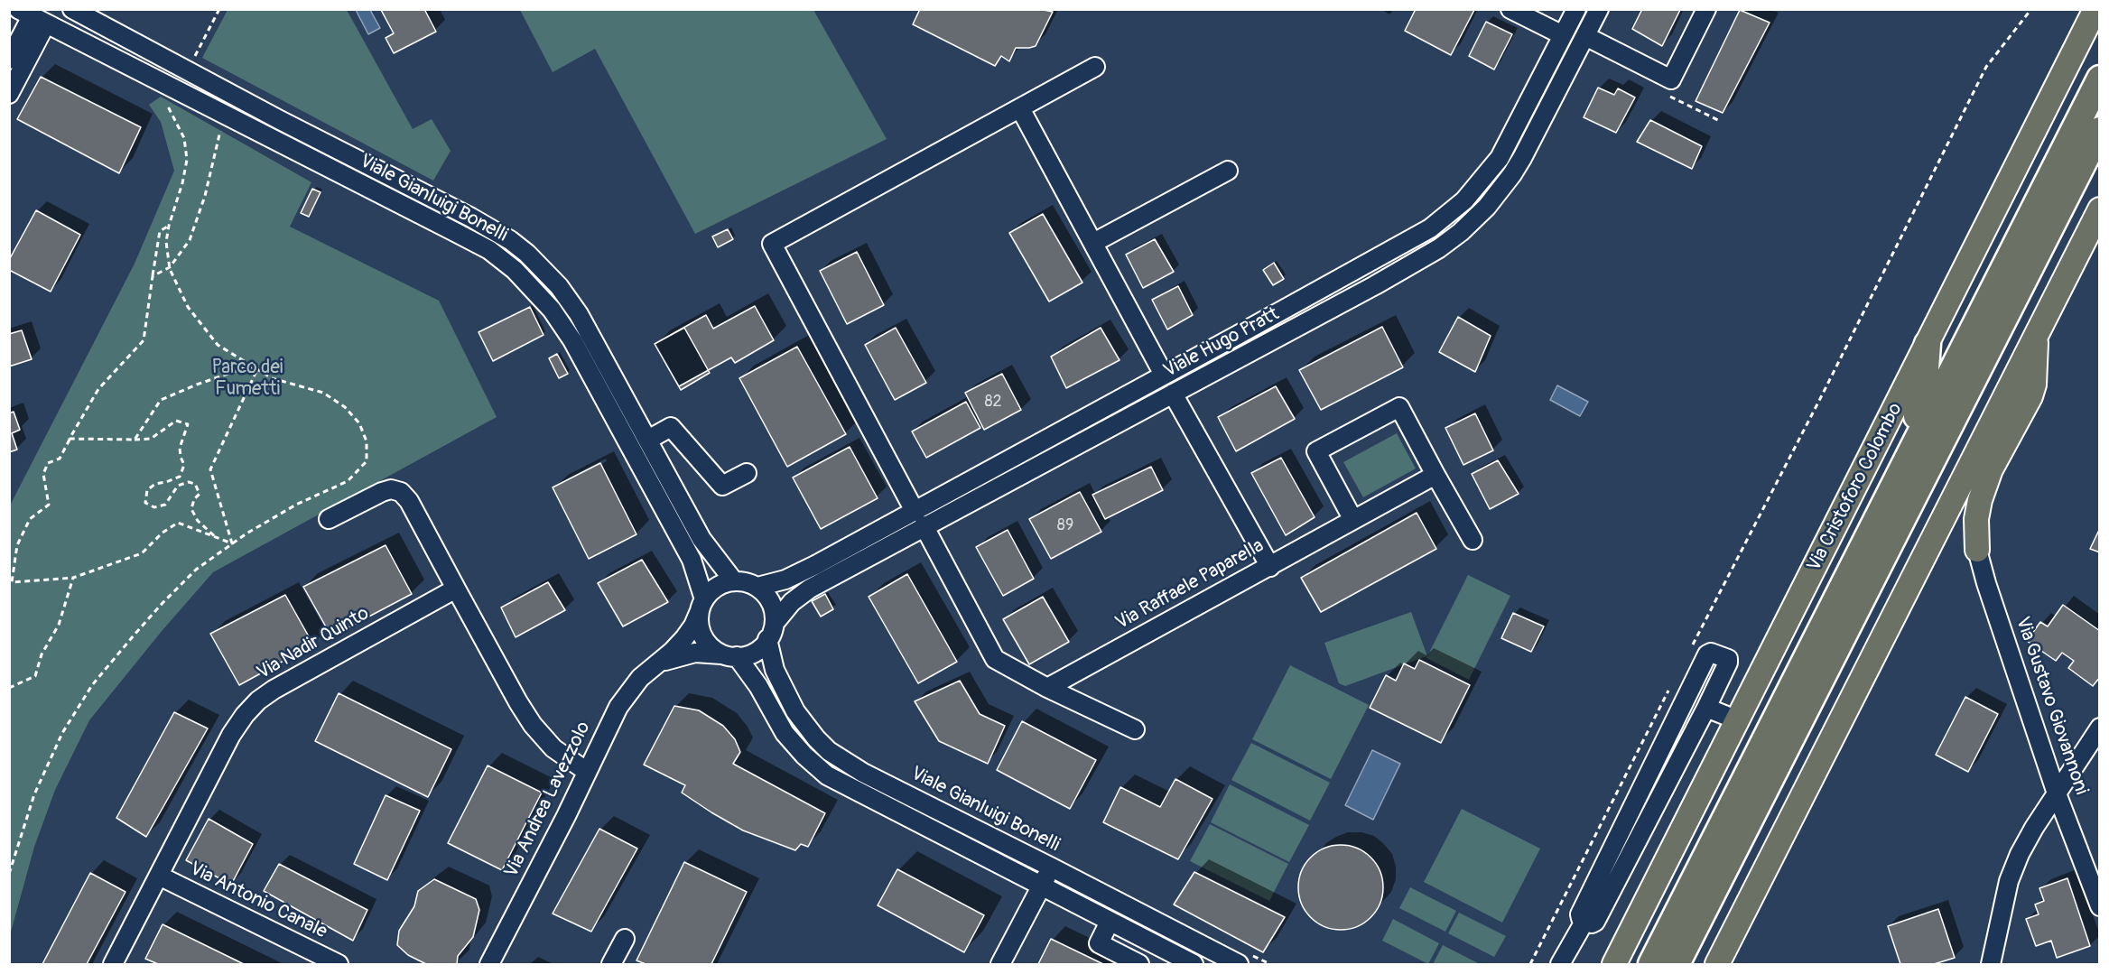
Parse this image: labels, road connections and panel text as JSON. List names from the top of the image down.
{
  "streets": {
    "highway": ["Via Cristoforo Colombo"],
    "street": [
      "Viale Gianluigi Bonelli",
      "Viale Hugo Pratt",
      "Via Raffaele Paparella",
      "Via Nadir Quinto",
      "Via Gustavo Giovannoni",
      "Via Andrea Lavezzolo",
      "Via Antonio Canale"
    ]
  },
  "crossings": [
    ["Viale Gianluigi Bonelli", "Viale Hugo Pratt"],
    ["Viale Gianluigi Bonelli", "Via Andrea Lavezzolo"],
    ["Viale Hugo Pratt", "Via Andrea Lavezzolo"],
    ["Via Nadir Quinto", "Via Antonio Canale"]
  ],
  "parks": ["Parco dei Fumetti"],
  "house_numbers": ["82", "89"]
}
